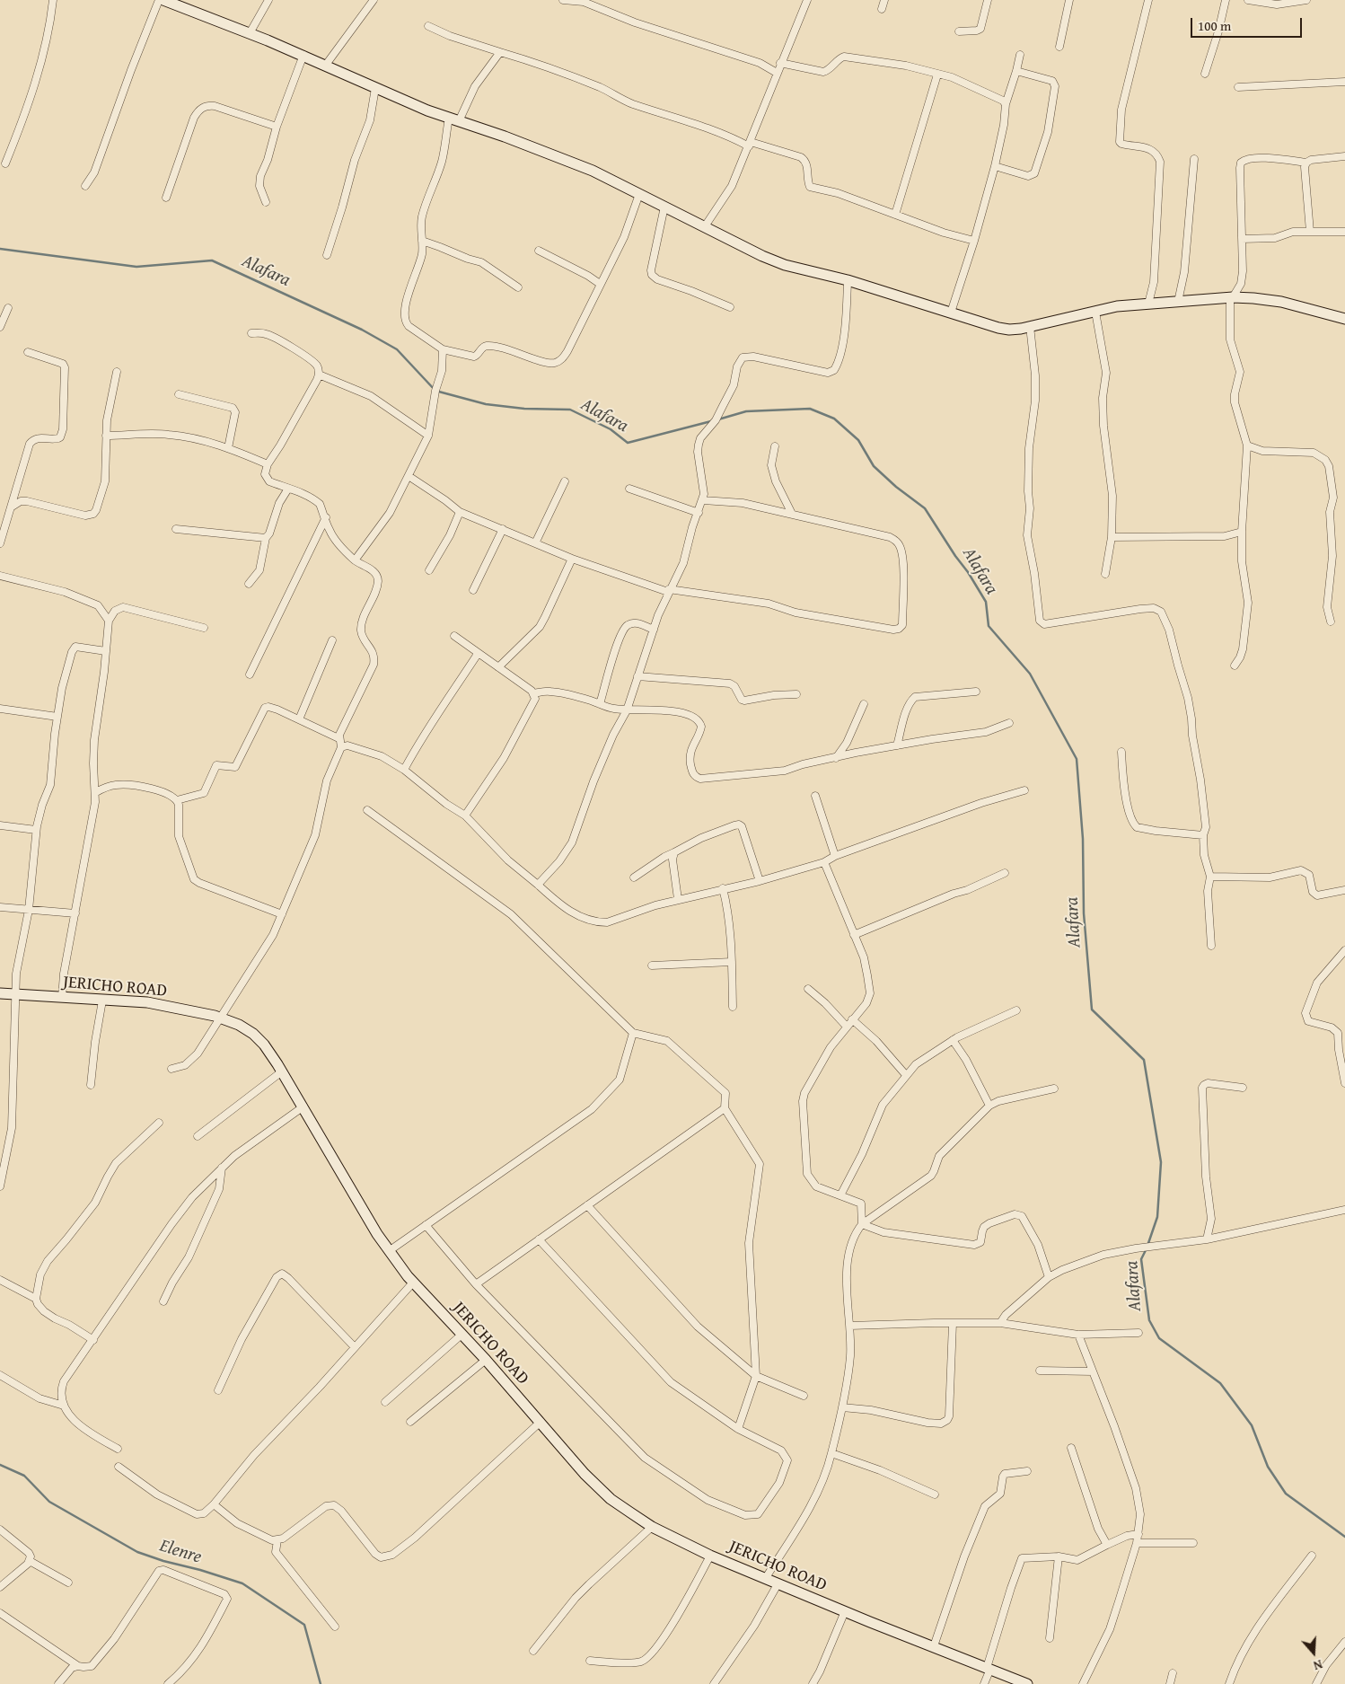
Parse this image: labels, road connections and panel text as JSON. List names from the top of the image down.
{
  "streets": {
    "street": ["JERICHO ROAD"]
  },
  "water": ["Alafara", "Elenre"],
  "scale_bar": "100 m",
  "north": "bottom"
}
